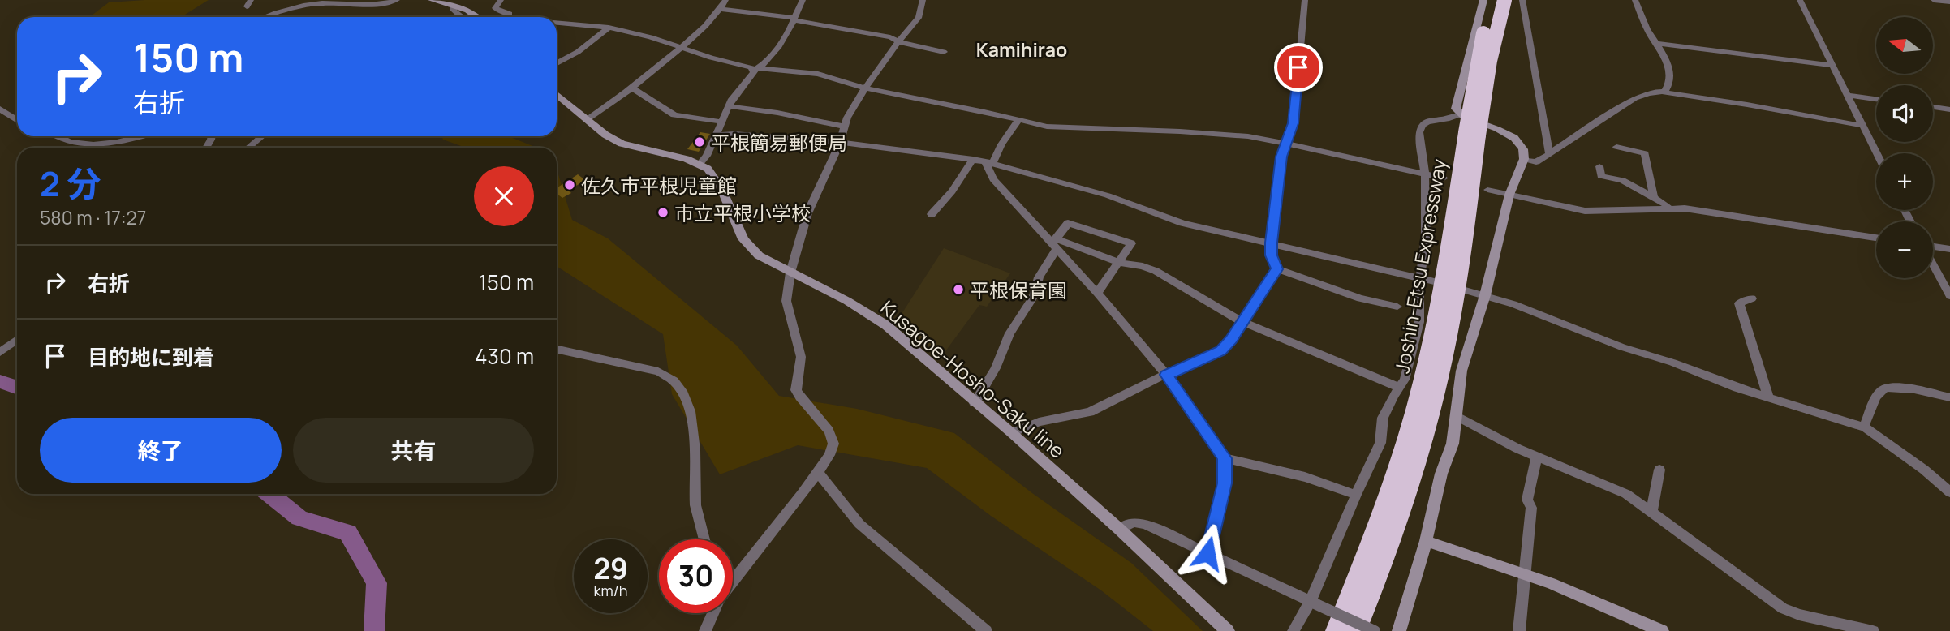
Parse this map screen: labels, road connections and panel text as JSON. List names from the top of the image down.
{
  "streets": {
    "highway": ["Joshin-Etsu Expressway"],
    "street": ["Kusagoe-Hosho-Saku line"]
  },
  "districts": ["Kamihirao"],
  "places": [
    "平根簡易郵便局",
    "佐久市平根児童館",
    "市立平根小学校",
    "平根保育園"
  ],
  "north": "left",
  "page": {
    "map_buttons": ["+", "−"],
    "turn": ["150 m", "右折"],
    "heading": ["2 分", "580 m · 17:27"],
    "list": [
      {
        "name": "右折",
        "value": "150 m"
      },
      {
        "name": "目的地に到着",
        "value": "430 m"
      }
    ],
    "buttons": ["終了", "共有"],
    "speed": "29 km/h",
    "limit": "30"
  }
}
